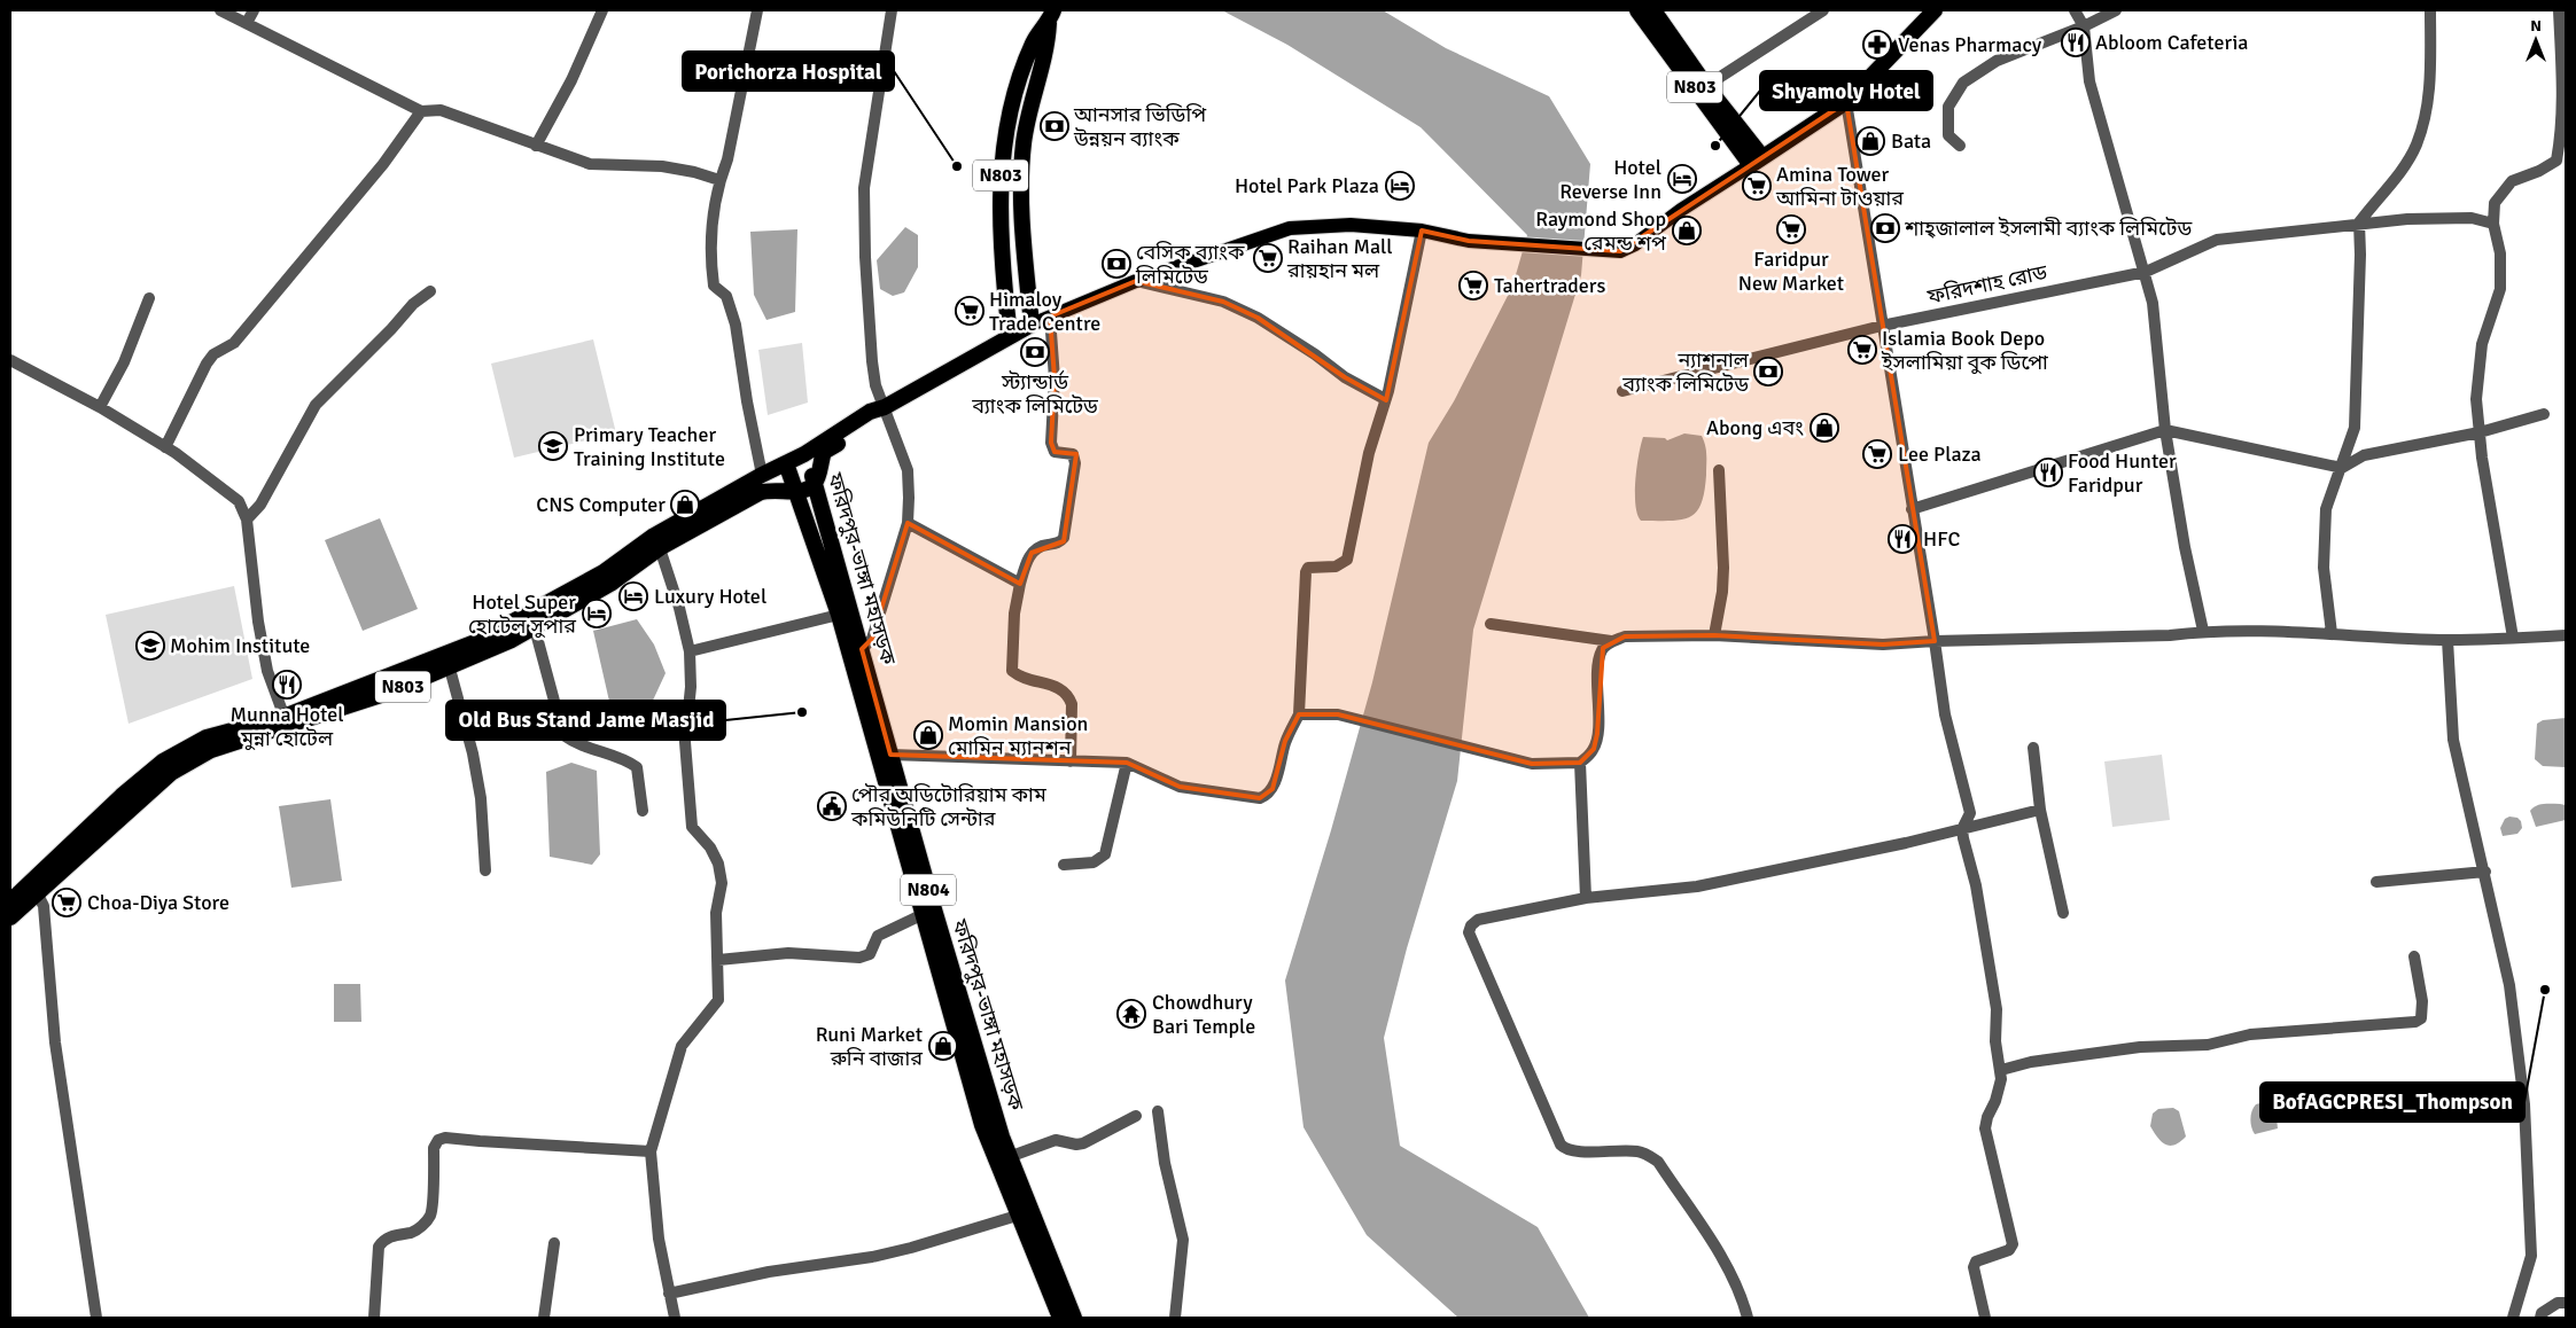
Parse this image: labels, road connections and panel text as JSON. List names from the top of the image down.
{
  "streets": {
    "highway": ["N803", "ফরিদপুর-ভাঙ্গা মহাসড়ক", "N804"],
    "street": ["ফরিদশাহ রোড"]
  },
  "crossings": [
    ["N803", "ফরিদপুর-ভাঙ্গা মহাসড়ক"]
  ],
  "places": {
    "restaurant": [
      "Abloom Cafeteria",
      "Food Hunter Faridpur",
      "HFC",
      "Munna Hotel মুন্না হোটেল"
    ],
    "pharmacy": ["Venas Pharmacy"],
    "bank": [
      "আনসার ভিডিপি উন্নয়ন ব্যাংক",
      "শাহ্জালাল ইসলামী ব্যাংক লিমিটেড",
      "বেসিক ব্যাংক লিমিটেড",
      "স্ট্যান্ডার্ড ব্যাংক লিমিটেড",
      "ন্যাশনাল ব্যাংক লিমিটেড"
    ],
    "shop": [
      "Bata",
      "Raymond Shop রেমন্ড শপ",
      "Abong এবং",
      "CNS Computer",
      "Momin Mansion মোমিন ম্যানশন",
      "Runi Market রুনি বাজার"
    ],
    "other": [
      "Shyamoly Hotel",
      "Porichorza Hospital",
      "Old Bus Stand Jame Masjid",
      "BofAGCPRESI_Thompson"
    ],
    "hotel": [
      "Hotel Reverse Inn",
      "Hotel Park Plaza",
      "Luxury Hotel",
      "Hotel Super হোটেল সুপার"
    ],
    "supermarket": [
      "Amina Tower আমিনা টাওয়ার",
      "Faridpur New Market",
      "Raihan Mall রায়হান মল",
      "Tahertraders",
      "Himaloy Trade Centre",
      "Islamia Book Depo ইসলামিয়া বুক ডিপো",
      "Lee Plaza",
      "Choa-Diya Store"
    ],
    "school or university": ["Primary Teacher Training Institute", "Mohim Institute"],
    "public building": ["পৌর অডিটোরিয়াম কাম কমিউনিটি সেন্টার"],
    "temple": ["Chowdhury Bari Temple"]
  },
  "north": "top"
}
